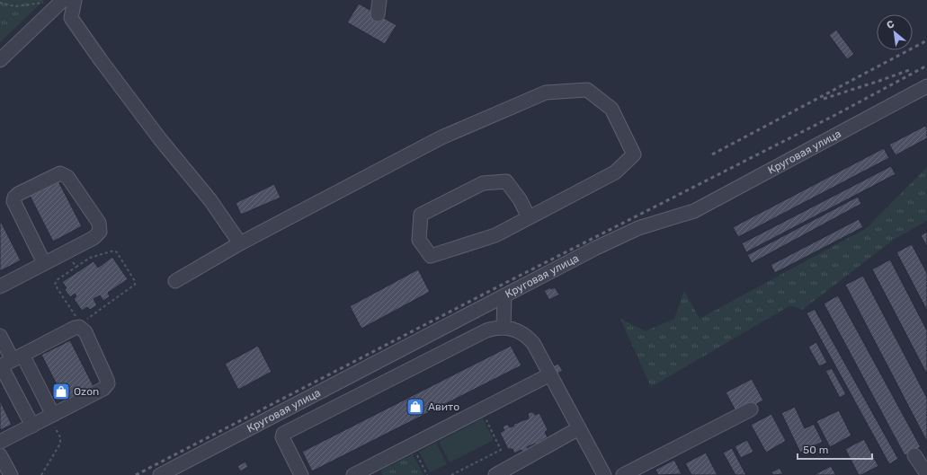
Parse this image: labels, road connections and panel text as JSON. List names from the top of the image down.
{
  "streets": {
    "street": ["Круговая улица"]
  },
  "places": {
    "shop": ["Ozon", "Авито"]
  },
  "scale_bar": "50 m",
  "north": "top left"
}
